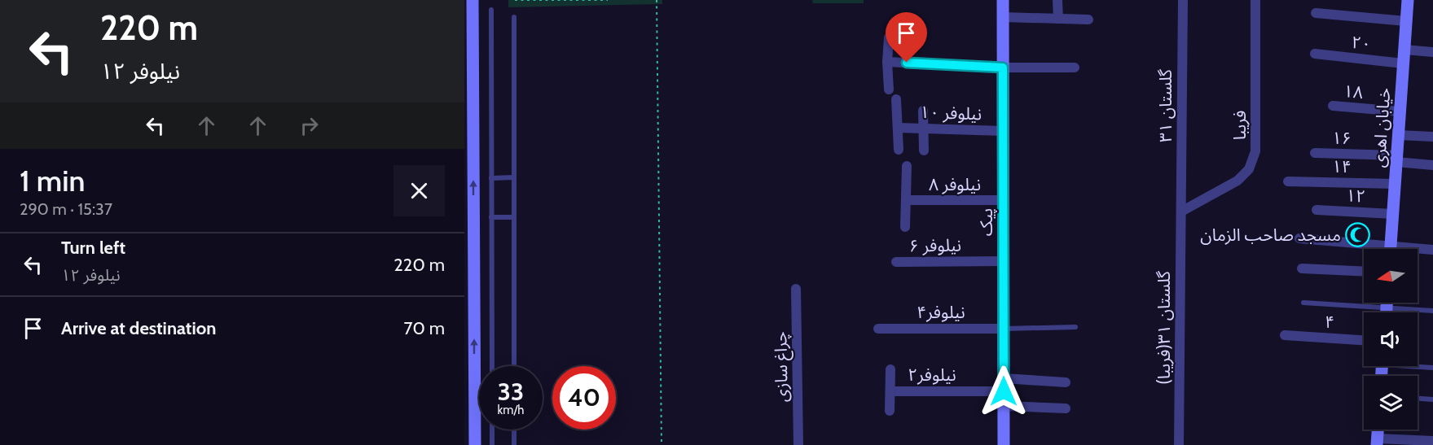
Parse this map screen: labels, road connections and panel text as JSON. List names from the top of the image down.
{
  "streets": {
    "street": [
      "۲۰",
      "۱۸",
      "گلستان ۳۱",
      "نیلوفر ۱۰",
      "فریبا",
      "خیابان اهری",
      "۱۶",
      "۱۴",
      "نیلوفر ۸",
      "۱۲",
      "پیک",
      "نیلوفر ۶",
      "نیلوفر۴",
      "۴",
      "گلستان ۳۱(فریبا)",
      "چراغ سازی",
      "نیلوفر۲"
    ]
  },
  "crossings": [
    ["۲۰", "خیابان اهری"],
    ["۱۸", "خیابان اهری"],
    ["گلستان ۳۱", "فریبا"],
    ["گلستان ۳۱", "گلستان ۳۱(فریبا)"],
    ["نیلوفر ۱۰", "پیک"],
    ["فریبا", "گلستان ۳۱(فریبا)"],
    ["خیابان اهری", "۱۶"],
    ["خیابان اهری", "۱۴"],
    ["خیابان اهری", "۱۲"],
    ["نیلوفر ۸", "پیک"],
    ["پیک", "نیلوفر ۶"],
    ["پیک", "نیلوفر۴"],
    ["پیک", "نیلوفر۲"]
  ],
  "places": {
    "mosque": ["مسجد صاحب الزمان"]
  },
  "north": "left",
  "page": {
    "turn": ["220 m", "نیلوفر ۱۲"],
    "heading": ["1 min", "290 m · 15:37"],
    "list": [
      {
        "name": "Turn left",
        "note": "نیلوفر ۱۲",
        "value": "220 m"
      },
      {
        "name": "Arrive at destination",
        "value": "70 m"
      }
    ],
    "speed": "33 km/h",
    "limit": "40"
  }
}
